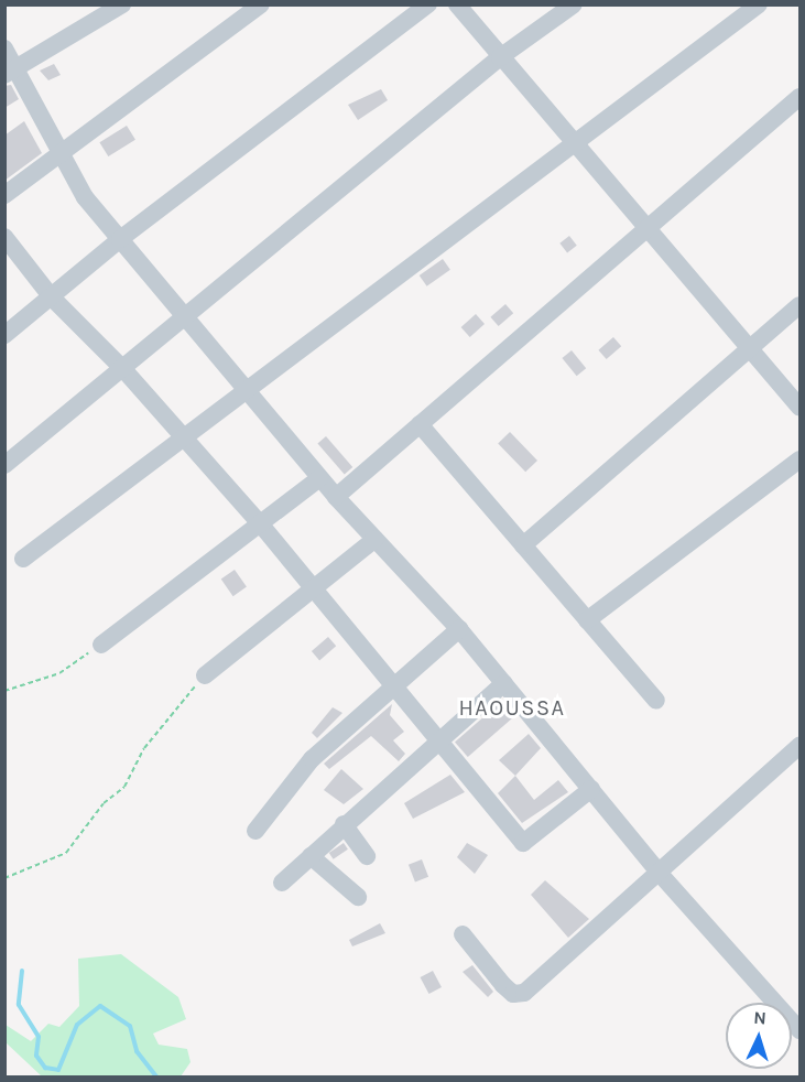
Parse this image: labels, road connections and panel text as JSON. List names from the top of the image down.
{
  "districts": ["HAOUSSA"],
  "north": "top"
}
